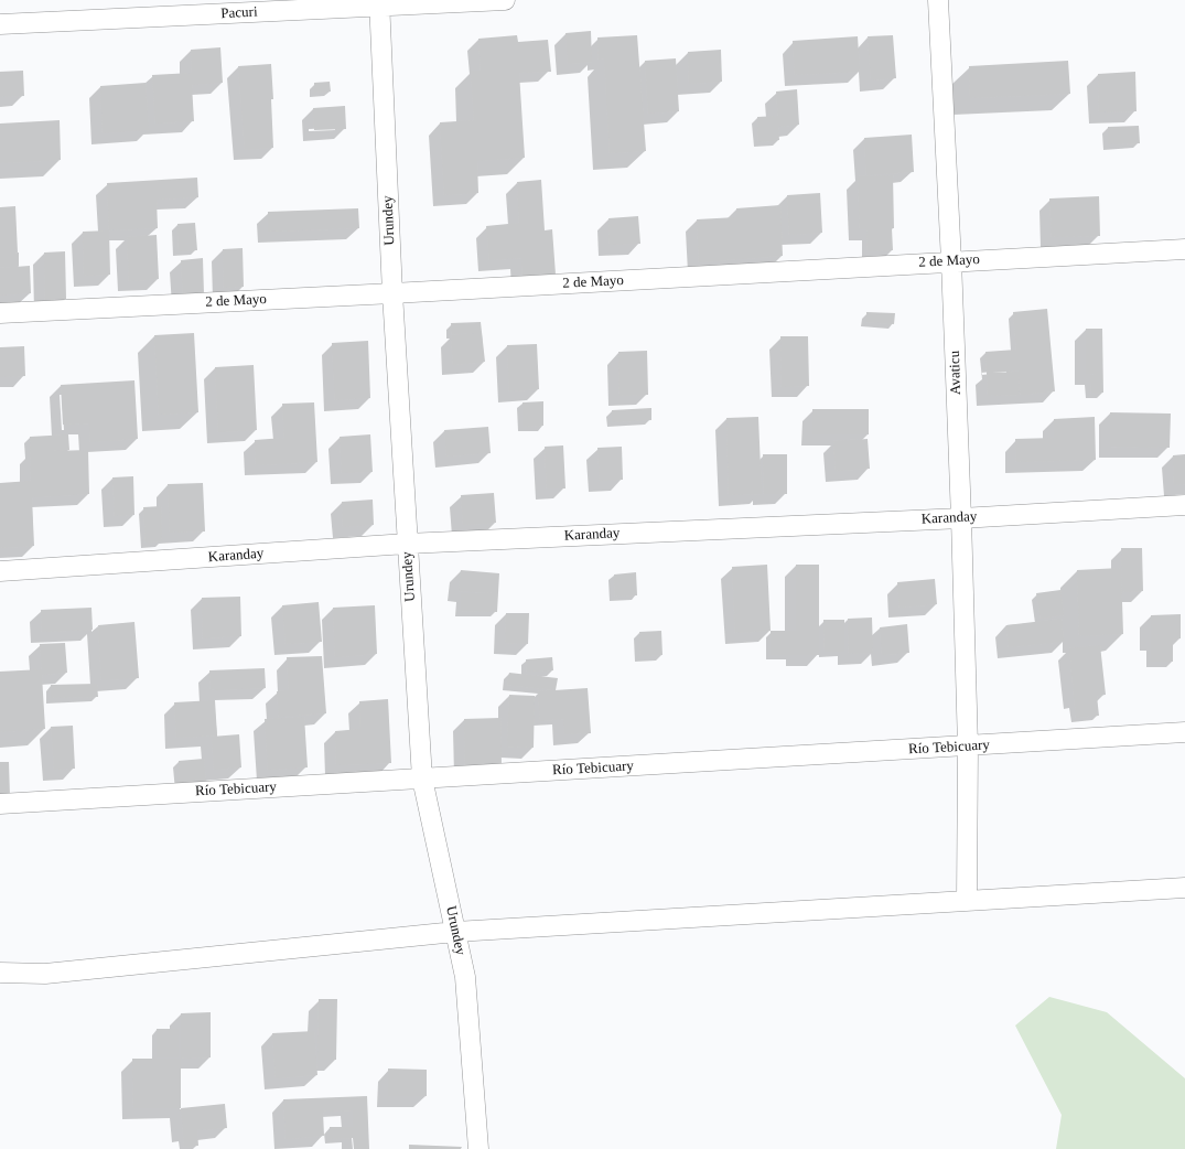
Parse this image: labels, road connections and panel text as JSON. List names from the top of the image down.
{
  "streets": {
    "street": [
      "Pacuri",
      "Urundey",
      "2 de Mayo",
      "Avaticu",
      "Karanday",
      "Río Tebicuary"
    ]
  },
  "crossings": [
    ["Pacuri", "Urundey"],
    ["Urundey", "2 de Mayo"],
    ["Urundey", "Karanday"],
    ["Urundey", "Río Tebicuary"],
    ["2 de Mayo", "Avaticu"],
    ["Avaticu", "Karanday"],
    ["Avaticu", "Río Tebicuary"]
  ]
}
